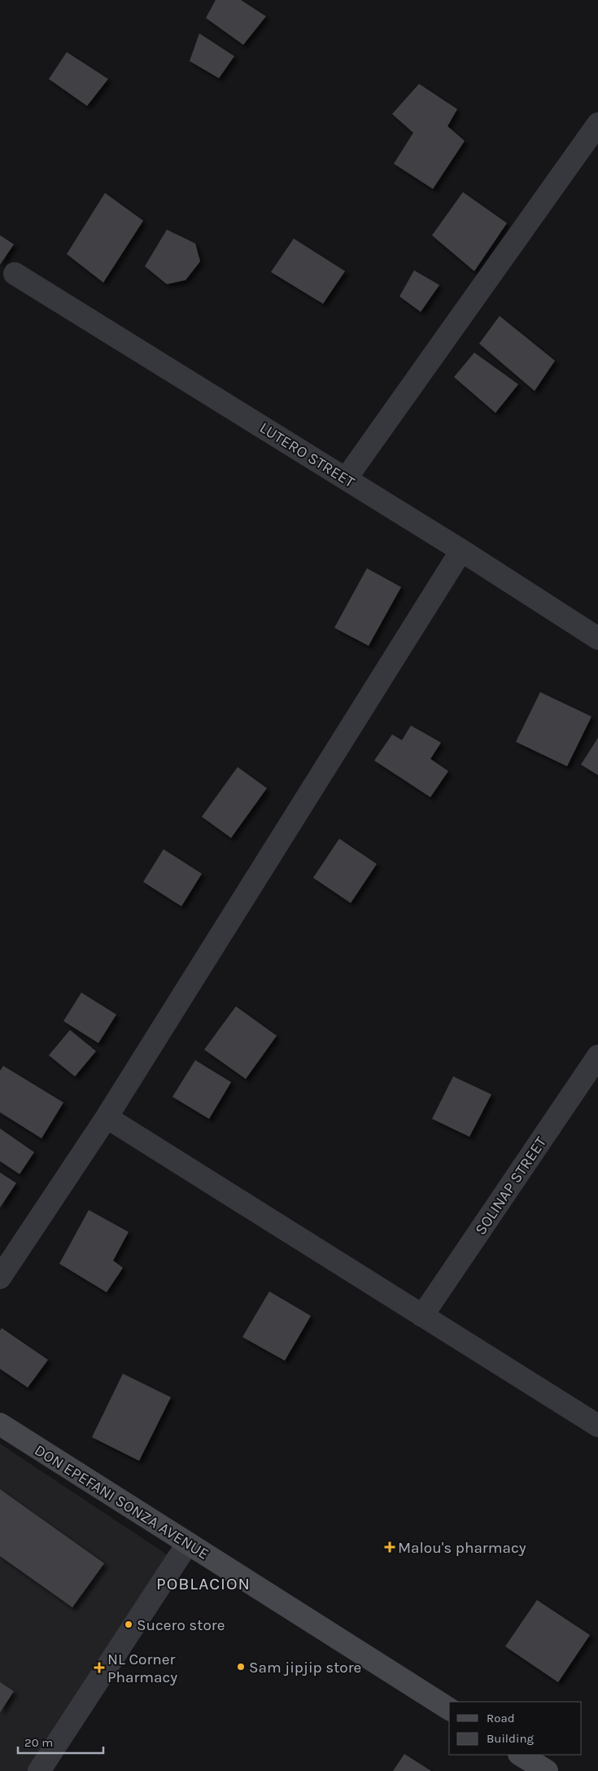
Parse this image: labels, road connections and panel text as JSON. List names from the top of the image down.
{
  "streets": {
    "main road": ["DON EPEFANI SONZA AVENUE"],
    "street": ["LUTERO STREET", "SOLINAP STREET"]
  },
  "districts": ["POBLACION"],
  "places": {
    "health": ["Malou's pharmacy", "NL Corner Pharmacy"],
    "other": ["Sucero store", "Sam jipjip store"]
  },
  "legend": ["Road", "Building"],
  "scale_bar": "20 m"
}
